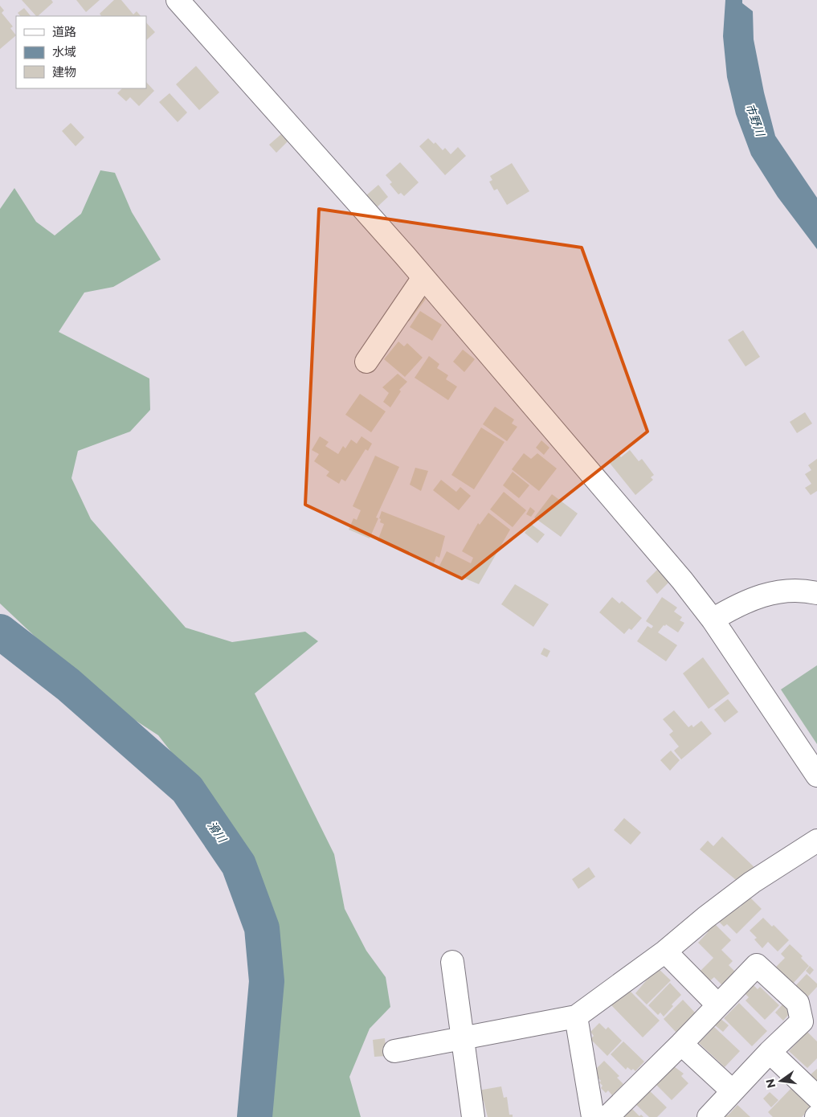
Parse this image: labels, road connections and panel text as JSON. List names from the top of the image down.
{
  "water": ["市野川", "滑川"],
  "legend": ["道路", "水域", "建物"],
  "north": "left"
}
